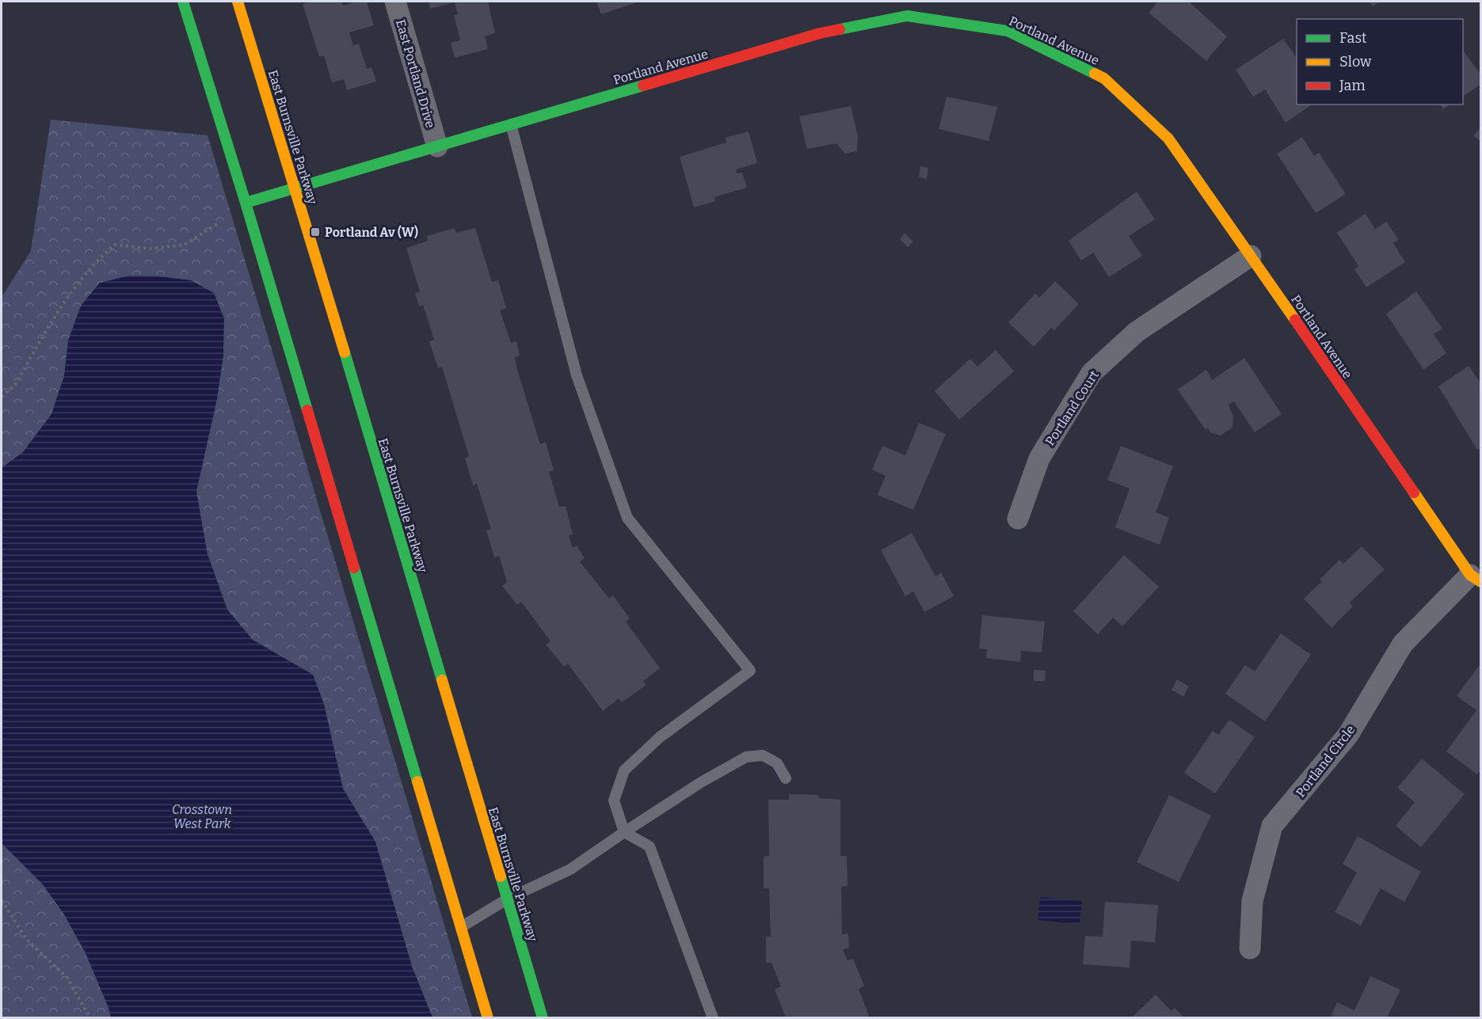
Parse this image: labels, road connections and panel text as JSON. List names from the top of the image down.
{
  "streets": {
    "street": [
      "Portland Avenue",
      "East Portland Drive",
      "East Burnsville Parkway",
      "Portland Court",
      "Portland Circle"
    ]
  },
  "crossings": [
    ["Portland Avenue", "East Portland Drive"],
    ["Portland Avenue", "East Burnsville Parkway"],
    ["Portland Avenue", "Portland Court"],
    ["Portland Avenue", "Portland Circle"]
  ],
  "parks": ["Crosstown West Park"],
  "places": {
    "transit": ["Portland Av (W)"]
  },
  "legend": ["Fast", "Slow", "Jam"]
}
